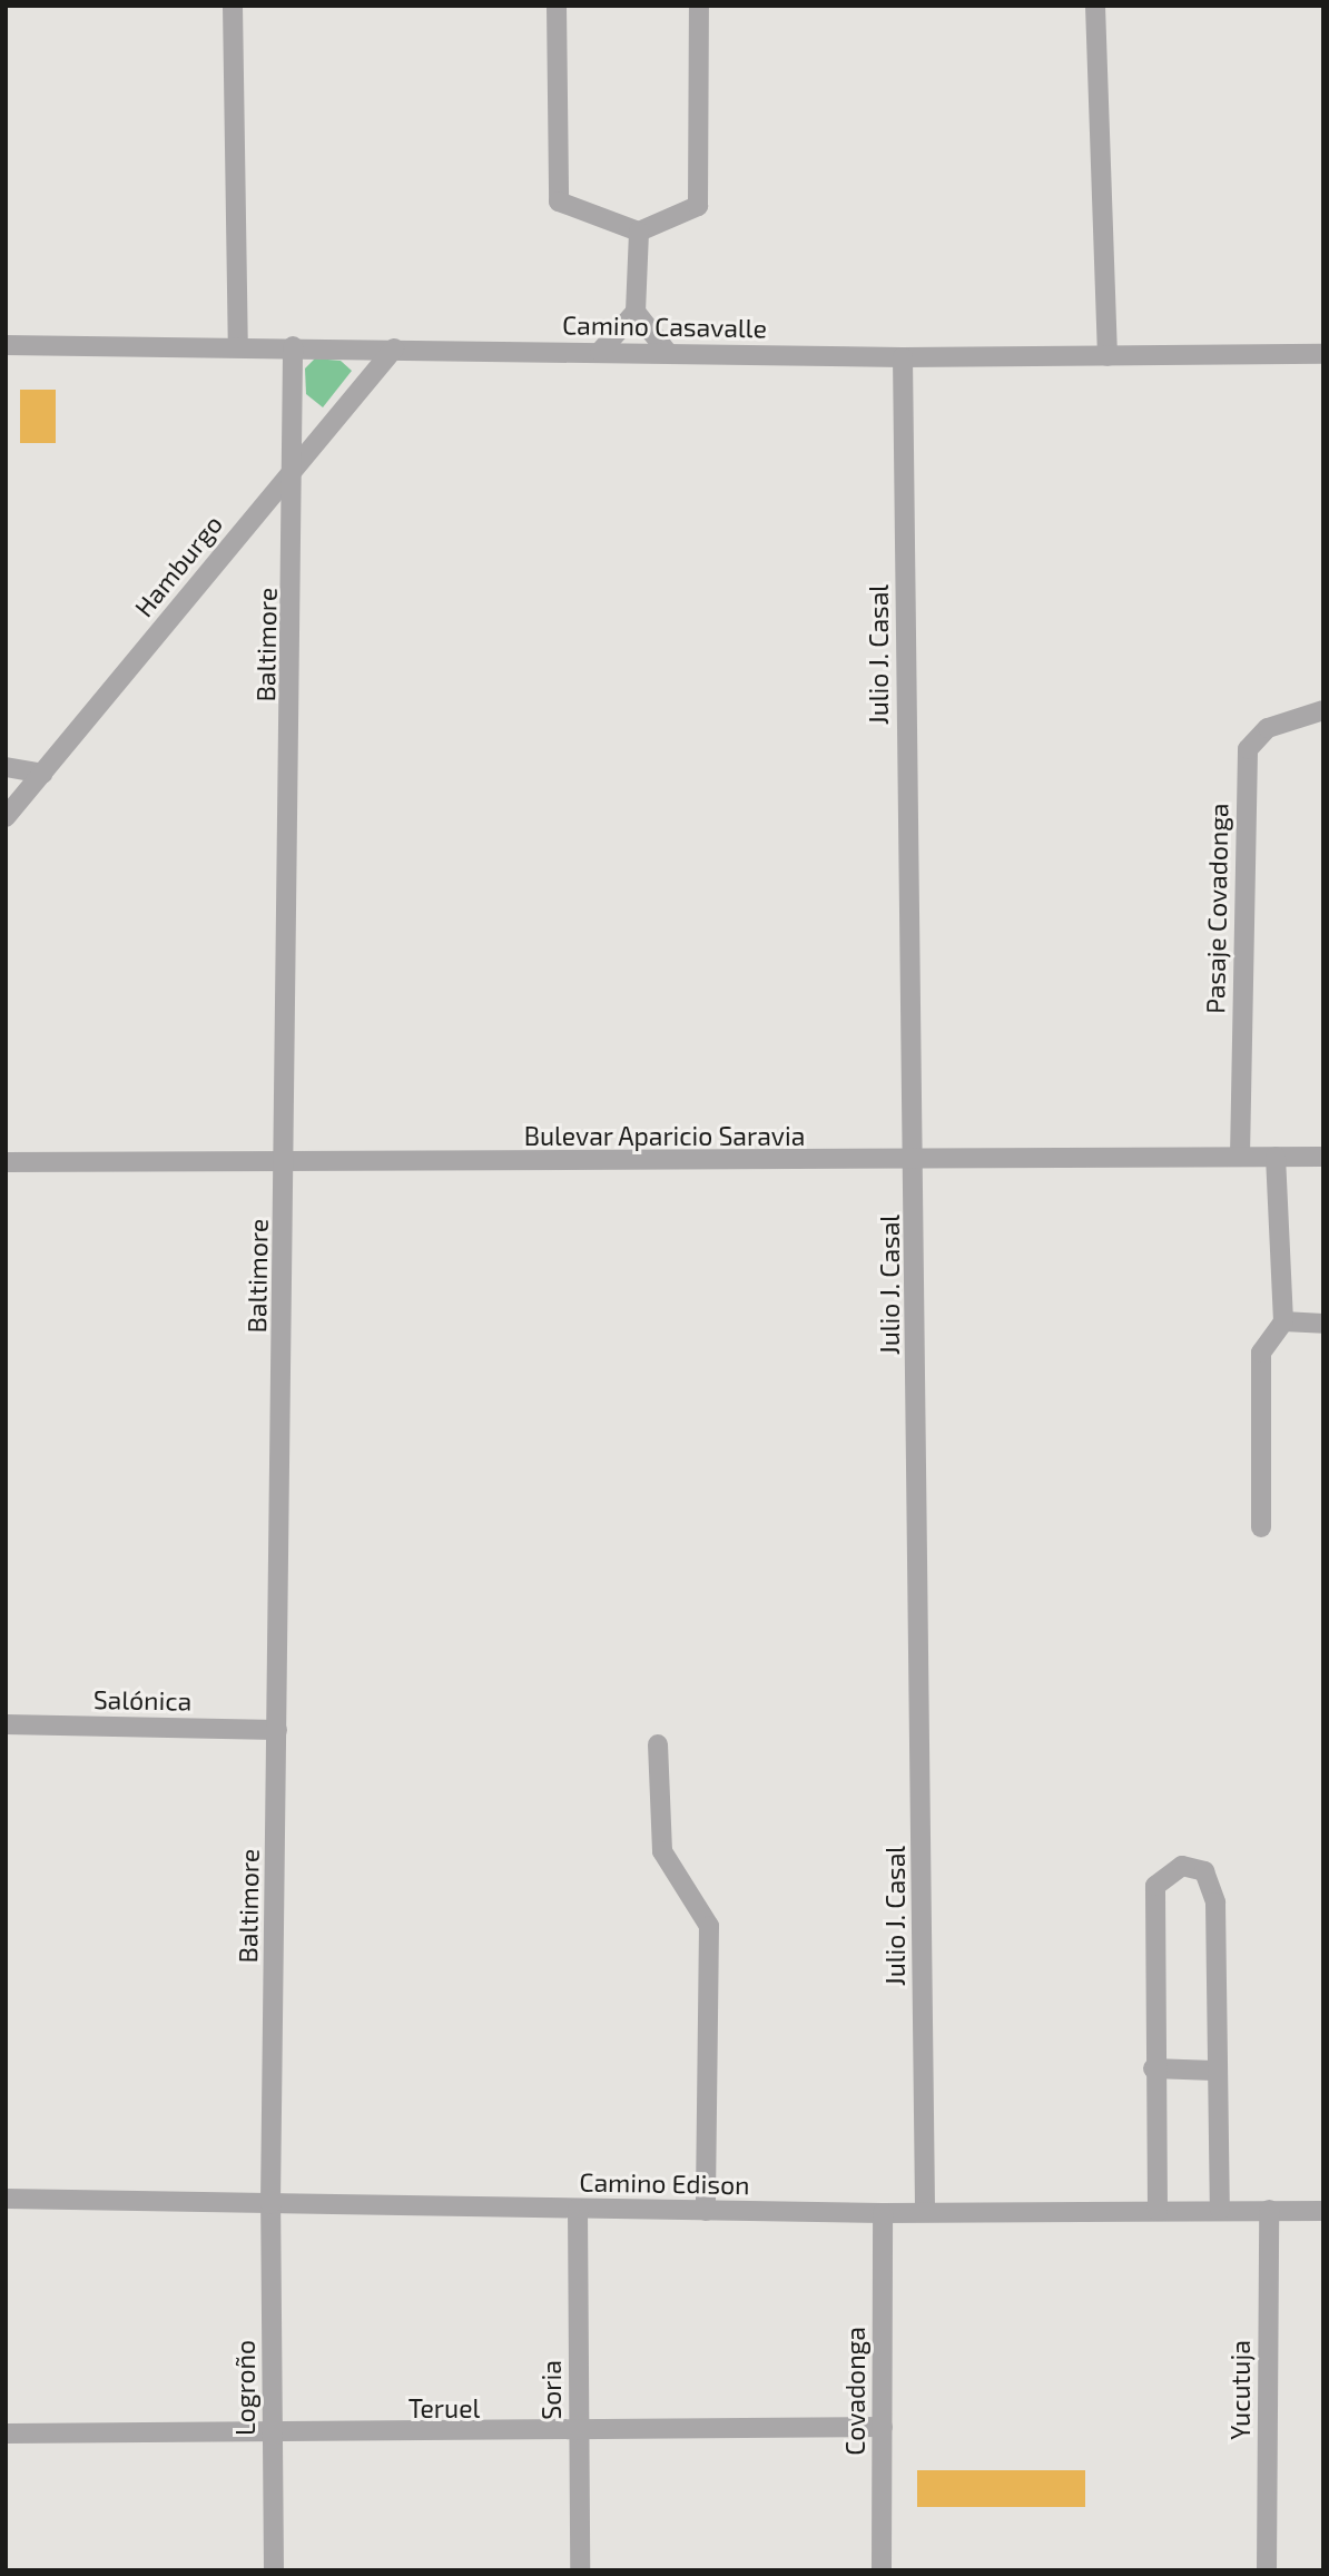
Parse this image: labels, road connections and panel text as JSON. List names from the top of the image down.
{
  "streets": {
    "street": [
      "Camino Casavalle",
      "Hamburgo",
      "Baltimore",
      "Julio J. Casal",
      "Pasaje Covadonga",
      "Bulevar Aparicio Saravia",
      "Salónica",
      "Camino Edison",
      "Logroño",
      "Soria",
      "Yucutuja",
      "Covadonga",
      "Teruel"
    ]
  },
  "crossings": [
    ["Camino Casavalle", "Hamburgo"],
    ["Camino Casavalle", "Baltimore"],
    ["Camino Casavalle", "Julio J. Casal"],
    ["Hamburgo", "Baltimore"],
    ["Baltimore", "Bulevar Aparicio Saravia"],
    ["Baltimore", "Salónica"],
    ["Baltimore", "Camino Edison"],
    ["Baltimore", "Logroño"],
    ["Julio J. Casal", "Bulevar Aparicio Saravia"],
    ["Julio J. Casal", "Camino Edison"],
    ["Pasaje Covadonga", "Bulevar Aparicio Saravia"],
    ["Camino Edison", "Logroño"],
    ["Camino Edison", "Soria"],
    ["Camino Edison", "Yucutuja"],
    ["Camino Edison", "Covadonga"],
    ["Logroño", "Teruel"],
    ["Soria", "Teruel"],
    ["Covadonga", "Teruel"]
  ]
}
